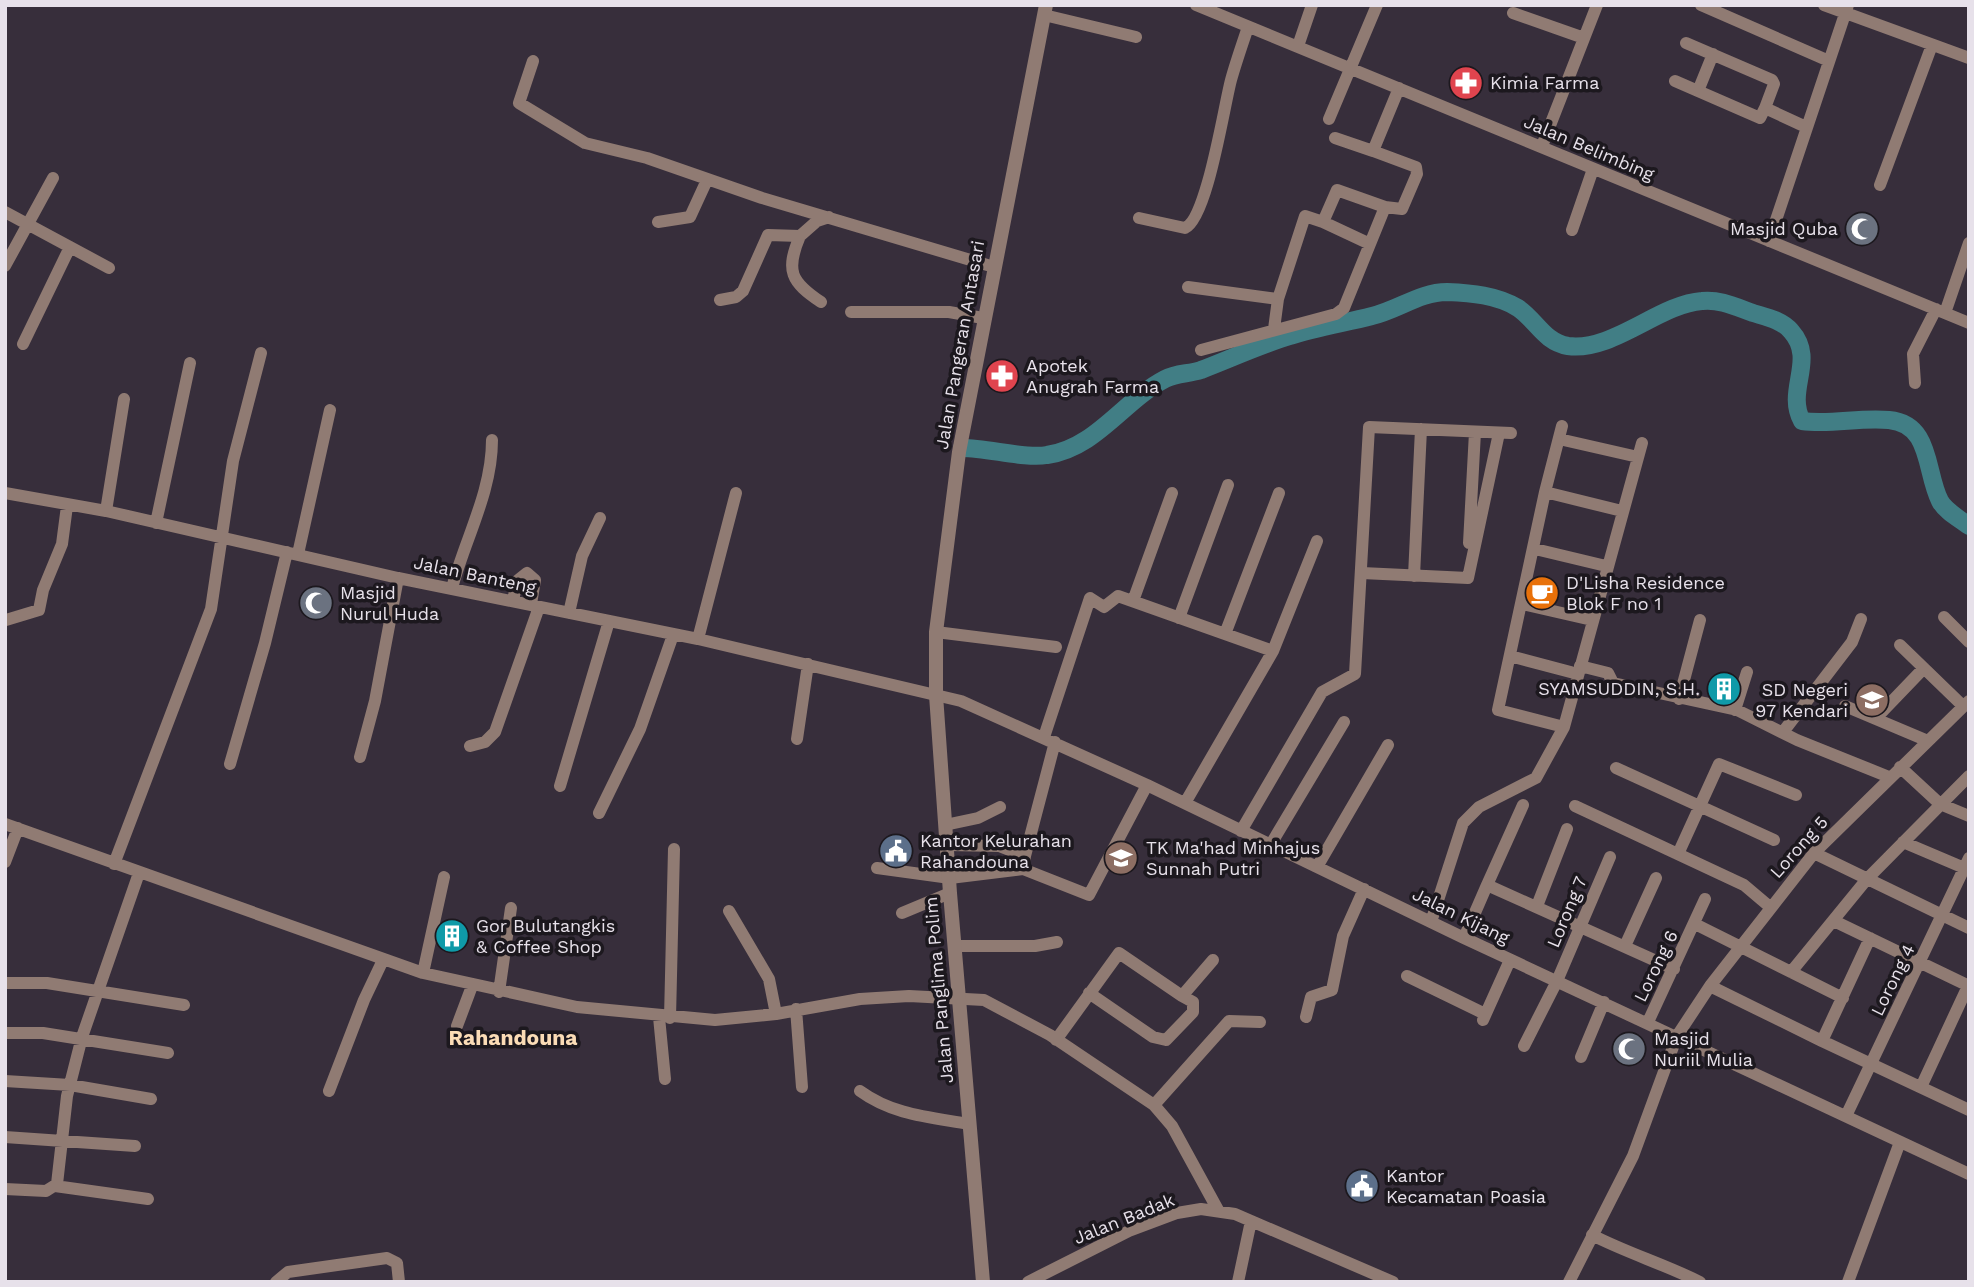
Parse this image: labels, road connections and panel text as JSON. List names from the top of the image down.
{
  "streets": {
    "street": [
      "Jalan Belimbing",
      "Jalan Pangeran Antasari",
      "Jalan Banteng",
      "Lorong 5",
      "Lorong 7",
      "Jalan Kijang",
      "Lorong 6",
      "Lorong 4",
      "Jalan Panglima Polim",
      "Jalan Badak"
    ]
  },
  "crossings": [
    ["Jalan Pangeran Antasari", "Jalan Banteng"],
    ["Jalan Pangeran Antasari", "Jalan Kijang"],
    ["Jalan Pangeran Antasari", "Jalan Panglima Polim"],
    ["Jalan Banteng", "Jalan Kijang"],
    ["Jalan Banteng", "Jalan Panglima Polim"],
    ["Lorong 5", "Jalan Kijang"],
    ["Lorong 5", "Lorong 6"],
    ["Lorong 7", "Jalan Kijang"],
    ["Jalan Kijang", "Lorong 6"],
    ["Jalan Kijang", "Lorong 4"],
    ["Jalan Kijang", "Jalan Panglima Polim"]
  ],
  "districts": ["Rahandouna"],
  "places": {
    "pharmacy": ["Kimia Farma", "Apotek Anugrah Farma"],
    "mosque": ["Masjid Quba", "Masjid Nurul Huda", "Masjid Nuriil Mulia"],
    "cafe": ["D'Lisha Residence Blok F no 1"],
    "building": ["SYAMSUDDIN, S.H.", "Gor Bulutangkis & Coffee Shop"],
    "school or university": ["SD Negeri 97 Kendari", "TK Ma'had Minhajus Sunnah Putri"],
    "public building": ["Kantor Kelurahan Rahandouna", "Kantor Kecamatan Poasia"]
  }
}
